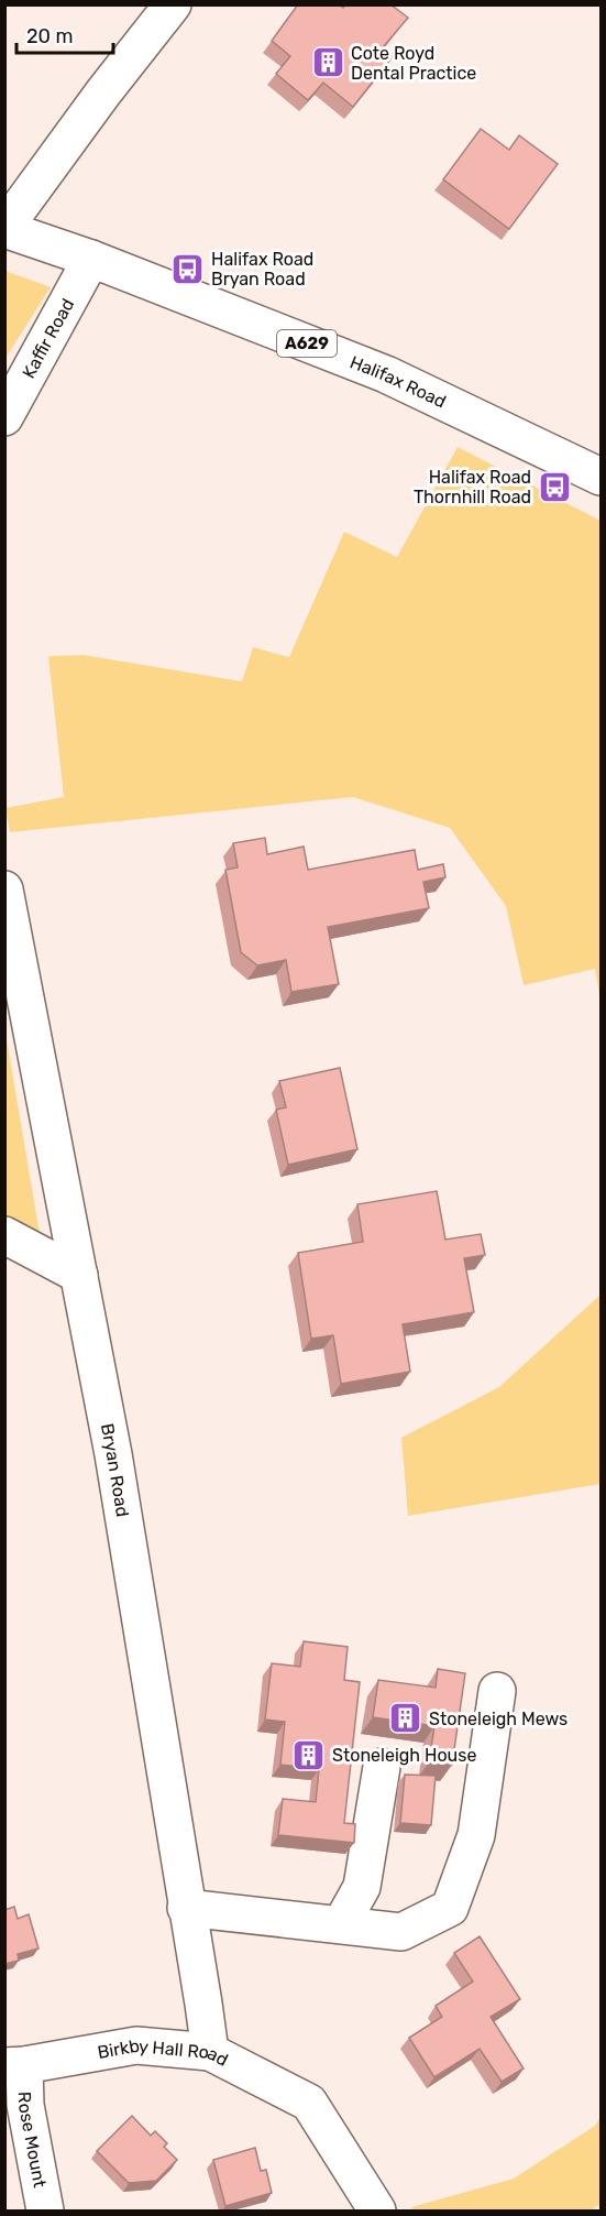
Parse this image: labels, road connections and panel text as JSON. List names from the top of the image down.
{
  "streets": {
    "main road": [
      "Kaffir Road",
      "A629",
      "Halifax Road",
      "Bryan Road",
      "Birkby Hall Road",
      "Rose Mount"
    ]
  },
  "crossings": [
    ["Kaffir Road", "Halifax Road"],
    ["Bryan Road", "Birkby Hall Road"],
    ["Birkby Hall Road", "Rose Mount"]
  ],
  "places": {
    "building": ["Cote Royd Dental Practice", "Stoneleigh Mews", "Stoneleigh House"],
    "bus stop": ["Halifax Road Bryan Road", "Halifax Road Thornhill Road"]
  },
  "scale_bar": "20 m"
}
